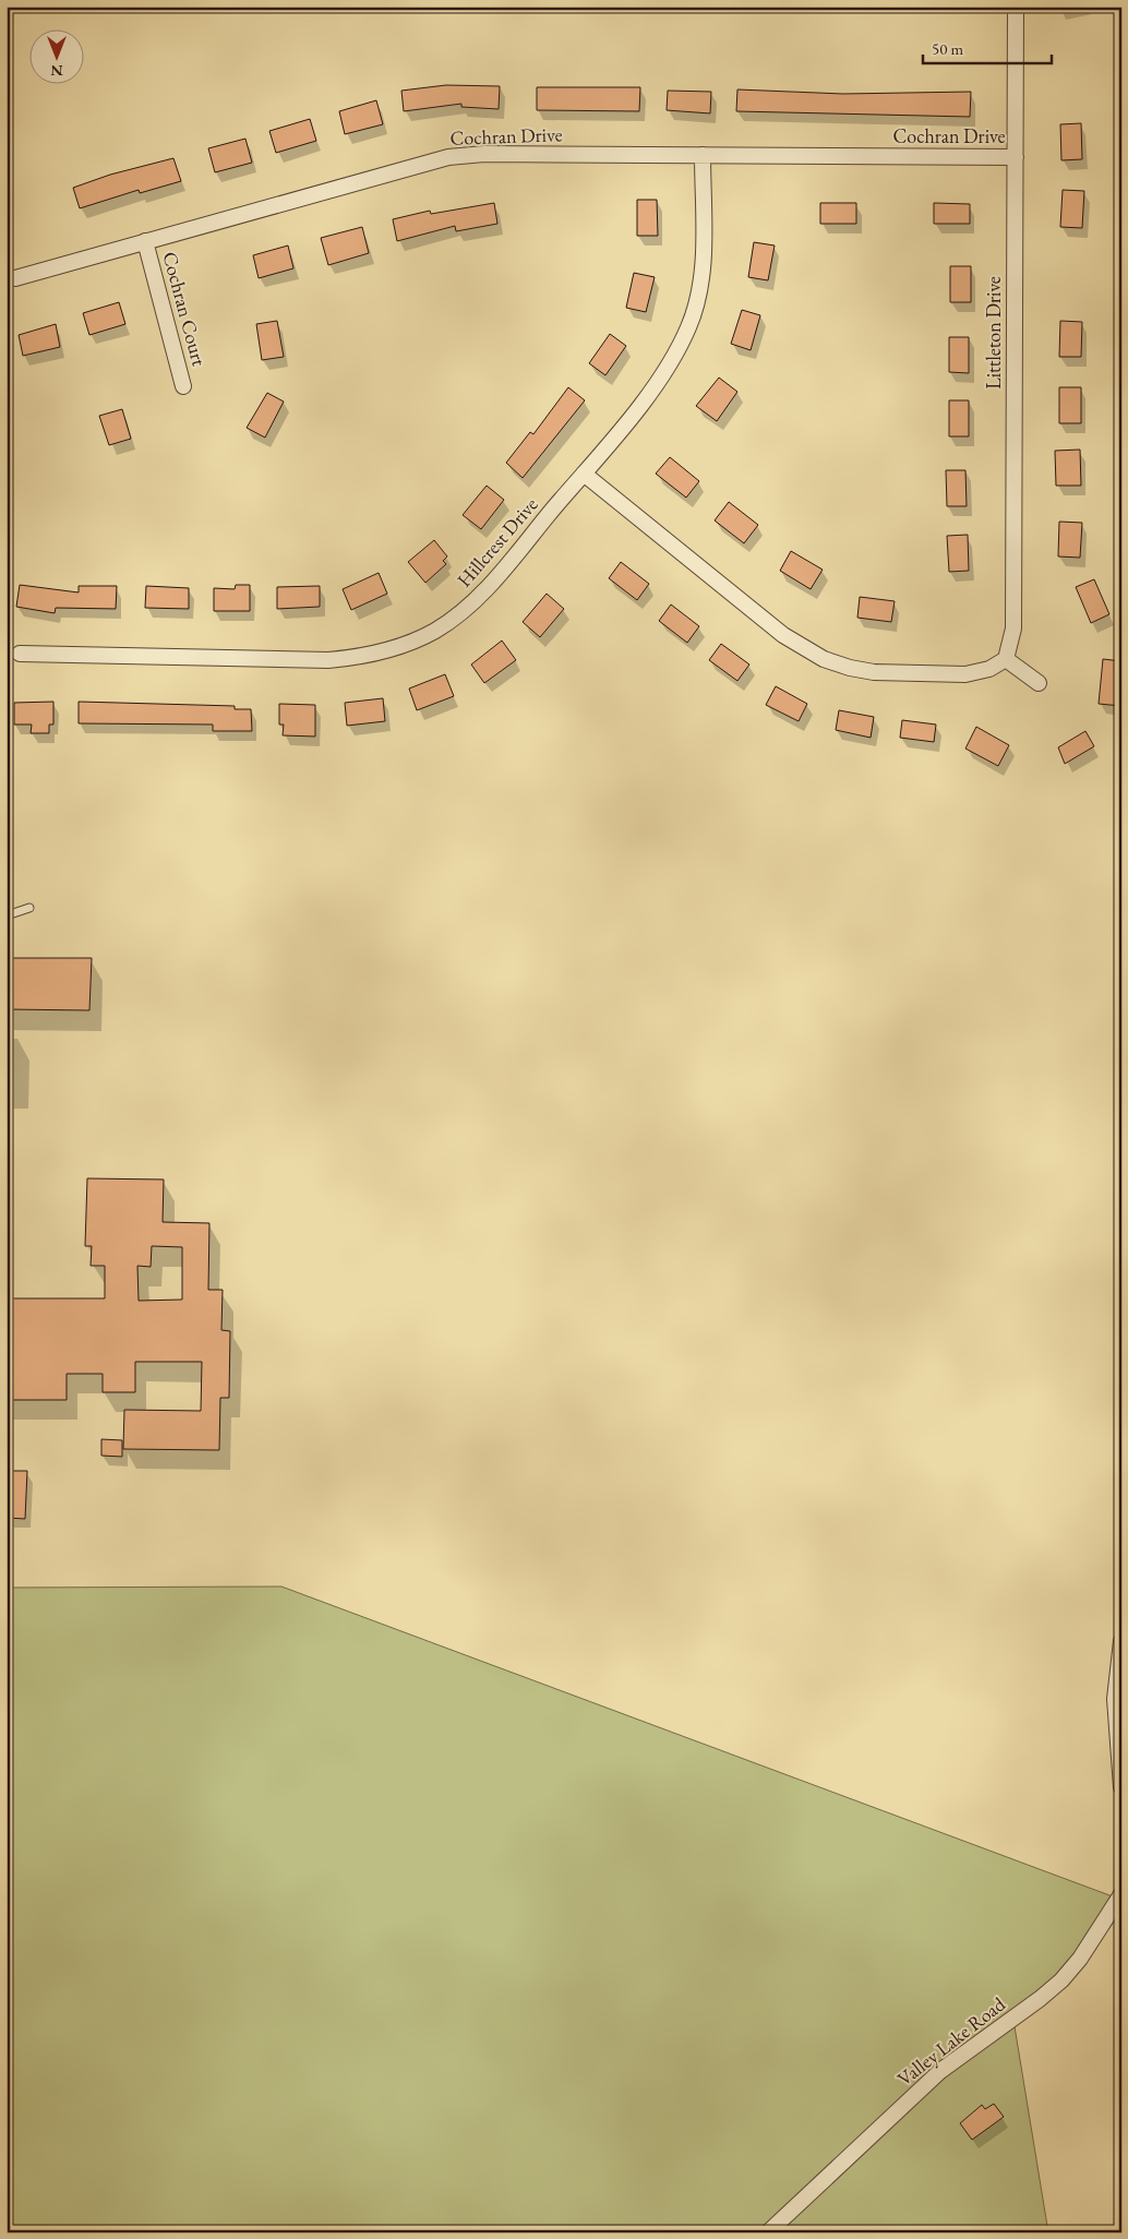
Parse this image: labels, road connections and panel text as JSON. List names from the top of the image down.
{
  "streets": {
    "street": [
      "Cochran Drive",
      "Cochran Court",
      "Littleton Drive",
      "Hillcrest Drive",
      "Valley Lake Road"
    ]
  },
  "crossings": [
    ["Cochran Drive", "Cochran Court"],
    ["Cochran Drive", "Littleton Drive"],
    ["Cochran Drive", "Hillcrest Drive"]
  ],
  "scale_bar": "50 m",
  "north": "bottom"
}
